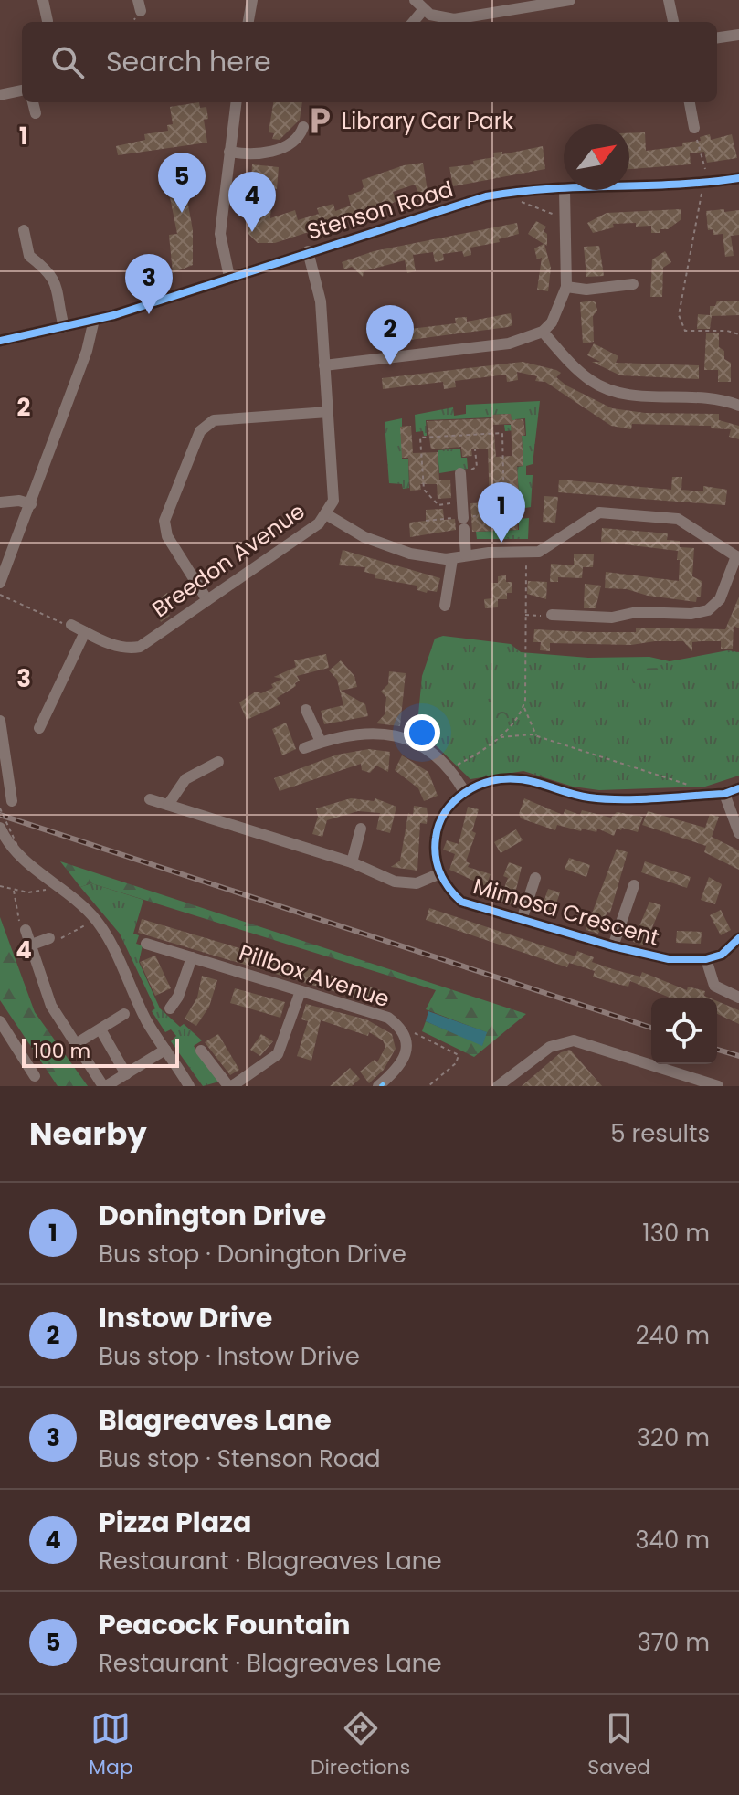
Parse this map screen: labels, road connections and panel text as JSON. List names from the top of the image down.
{
  "streets": {
    "street": [
      "Stenson Road",
      "Breedon Avenue",
      "Mimosa Crescent",
      "Pillbox Avenue"
    ]
  },
  "crossings": [
    ["Stenson Road", "Breedon Avenue"]
  ],
  "places": {
    "parking": ["Library Car Park"]
  },
  "scale_bar": "100 m",
  "north": "top right",
  "page": {
    "search": "Search here",
    "pins": [
      "5",
      "4",
      "3",
      "2",
      "1"
    ],
    "scale": "100 m",
    "heading": ["Nearby", "5 results"],
    "list": [
      {
        "mark": "1",
        "name": "Donington Drive",
        "note": "Bus stop · Donington Drive",
        "value": "130 m"
      },
      {
        "mark": "2",
        "name": "Instow Drive",
        "note": "Bus stop · Instow Drive",
        "value": "240 m"
      },
      {
        "mark": "3",
        "name": "Blagreaves Lane",
        "note": "Bus stop · Stenson Road",
        "value": "320 m"
      },
      {
        "mark": "4",
        "name": "Pizza Plaza",
        "note": "Restaurant · Blagreaves Lane",
        "value": "340 m"
      },
      {
        "mark": "5",
        "name": "Peacock Fountain",
        "note": "Restaurant · Blagreaves Lane",
        "value": "370 m"
      }
    ],
    "nav": ["Map", "Directions", "Saved"]
  },
  "grid": {
    "rows": [
      "1",
      "2",
      "3",
      "4"
    ]
  }
}
